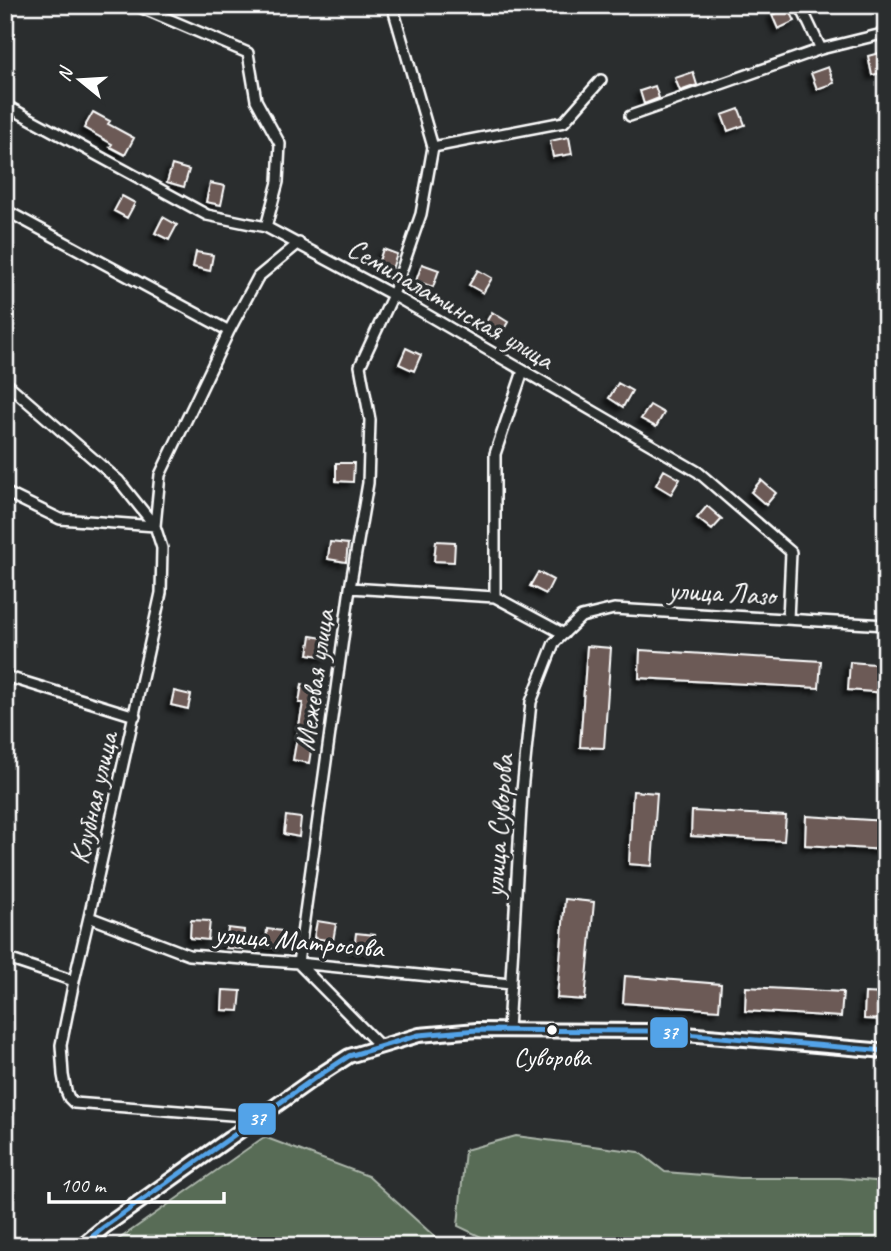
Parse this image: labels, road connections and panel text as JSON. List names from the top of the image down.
{
  "streets": {
    "street": [
      "Семипалатинская улица",
      "улица Лазо",
      "Межевая улица",
      "Клубная улица",
      "улица Суворова",
      "улица Матросова"
    ]
  },
  "crossings": [
    ["Семипалатинская улица", "улица Лазо"],
    ["Семипалатинская улица", "Межевая улица"],
    ["Семипалатинская улица", "Клубная улица"],
    ["улица Лазо", "улица Суворова"],
    ["Межевая улица", "улица Матросова"],
    ["Клубная улица", "улица Матросова"],
    ["улица Суворова", "улица Матросова"]
  ],
  "places": ["Суворова"],
  "lines": ["transit line 37"],
  "scale_bar": "100 m",
  "north": "left"
}
